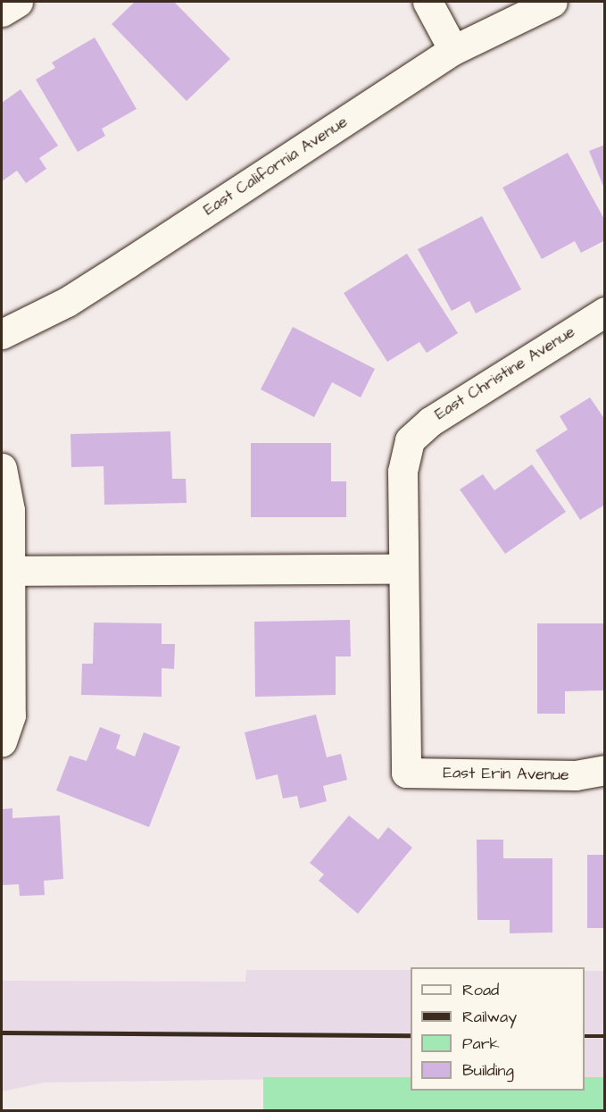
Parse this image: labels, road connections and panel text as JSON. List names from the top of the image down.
{
  "streets": {
    "street": ["East California Avenue", "East Christine Avenue", "East Erin Avenue"]
  },
  "crossings": [
    ["East Christine Avenue", "East Erin Avenue"]
  ],
  "legend": [
    "Road",
    "Railway",
    "Park",
    "Building"
  ]
}
